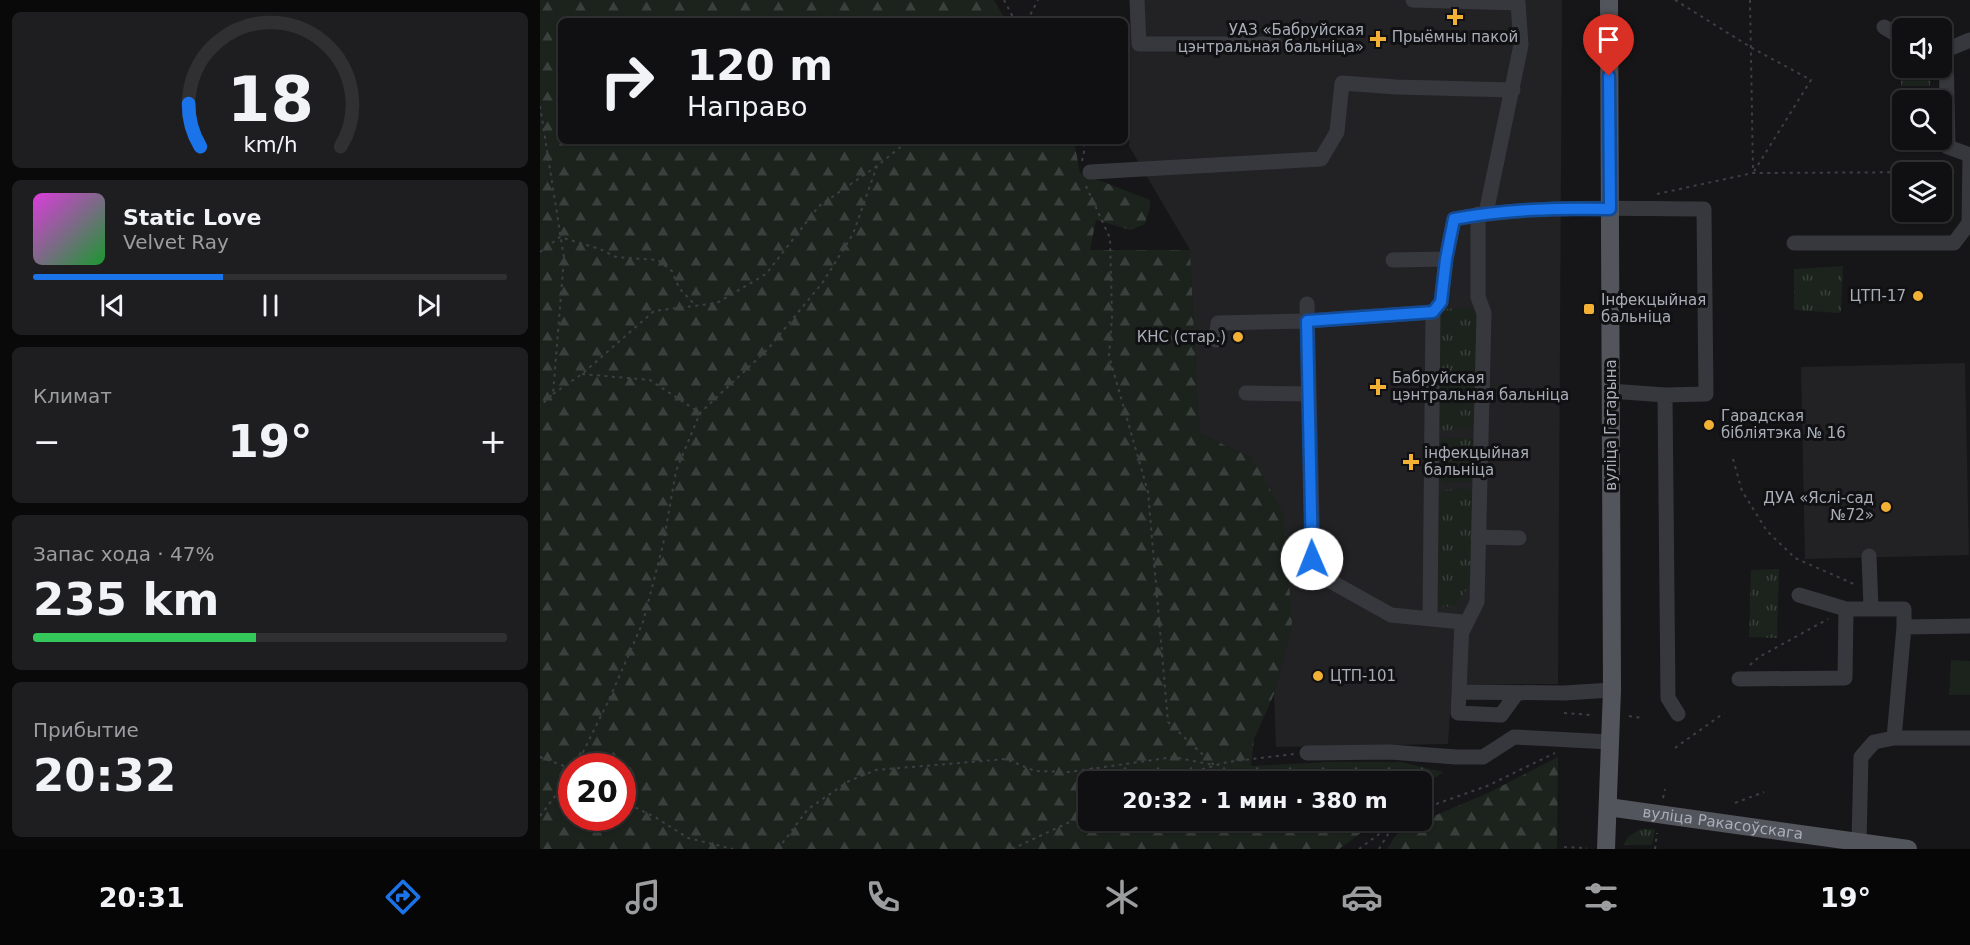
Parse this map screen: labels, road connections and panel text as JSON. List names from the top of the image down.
{
  "streets": {
    "main road": ["вуліца Гагарына", "вуліца Ракасоўскага"]
  },
  "crossings": [
    ["вуліца Гагарына", "вуліца Ракасоўскага"]
  ],
  "places": {
    "health": [
      "Прыёмны пакой",
      "УАЗ «Бабруйская цэнтральная бальніца»",
      "Бабруйская цэнтральная бальніца",
      "інфекцыйная бальніца"
    ],
    "other": [
      "ЦТП-17",
      "КНС (стар.)",
      "Гарадская бібліятэка № 16",
      "ДУА «Яслі-сад №72»",
      "ЦТП-101"
    ],
    "transit": ["Інфекцыйная бальніца"]
  },
  "page": {
    "turn": ["120 m", "Направо"],
    "song": ["Static Love", "Velvet Ray"],
    "tile": [
      "Климат",
      ["Запас хода · 47%", "235 km"],
      ["Прибытие", "20:32"]
    ],
    "heat": ["−", "19°", "+"],
    "limit": "20",
    "trip": "20:32 · 1 мин · 380 m",
    "tabs": ["20:31", "19°"],
    "gauge": ["18", "km/h"]
  }
}
